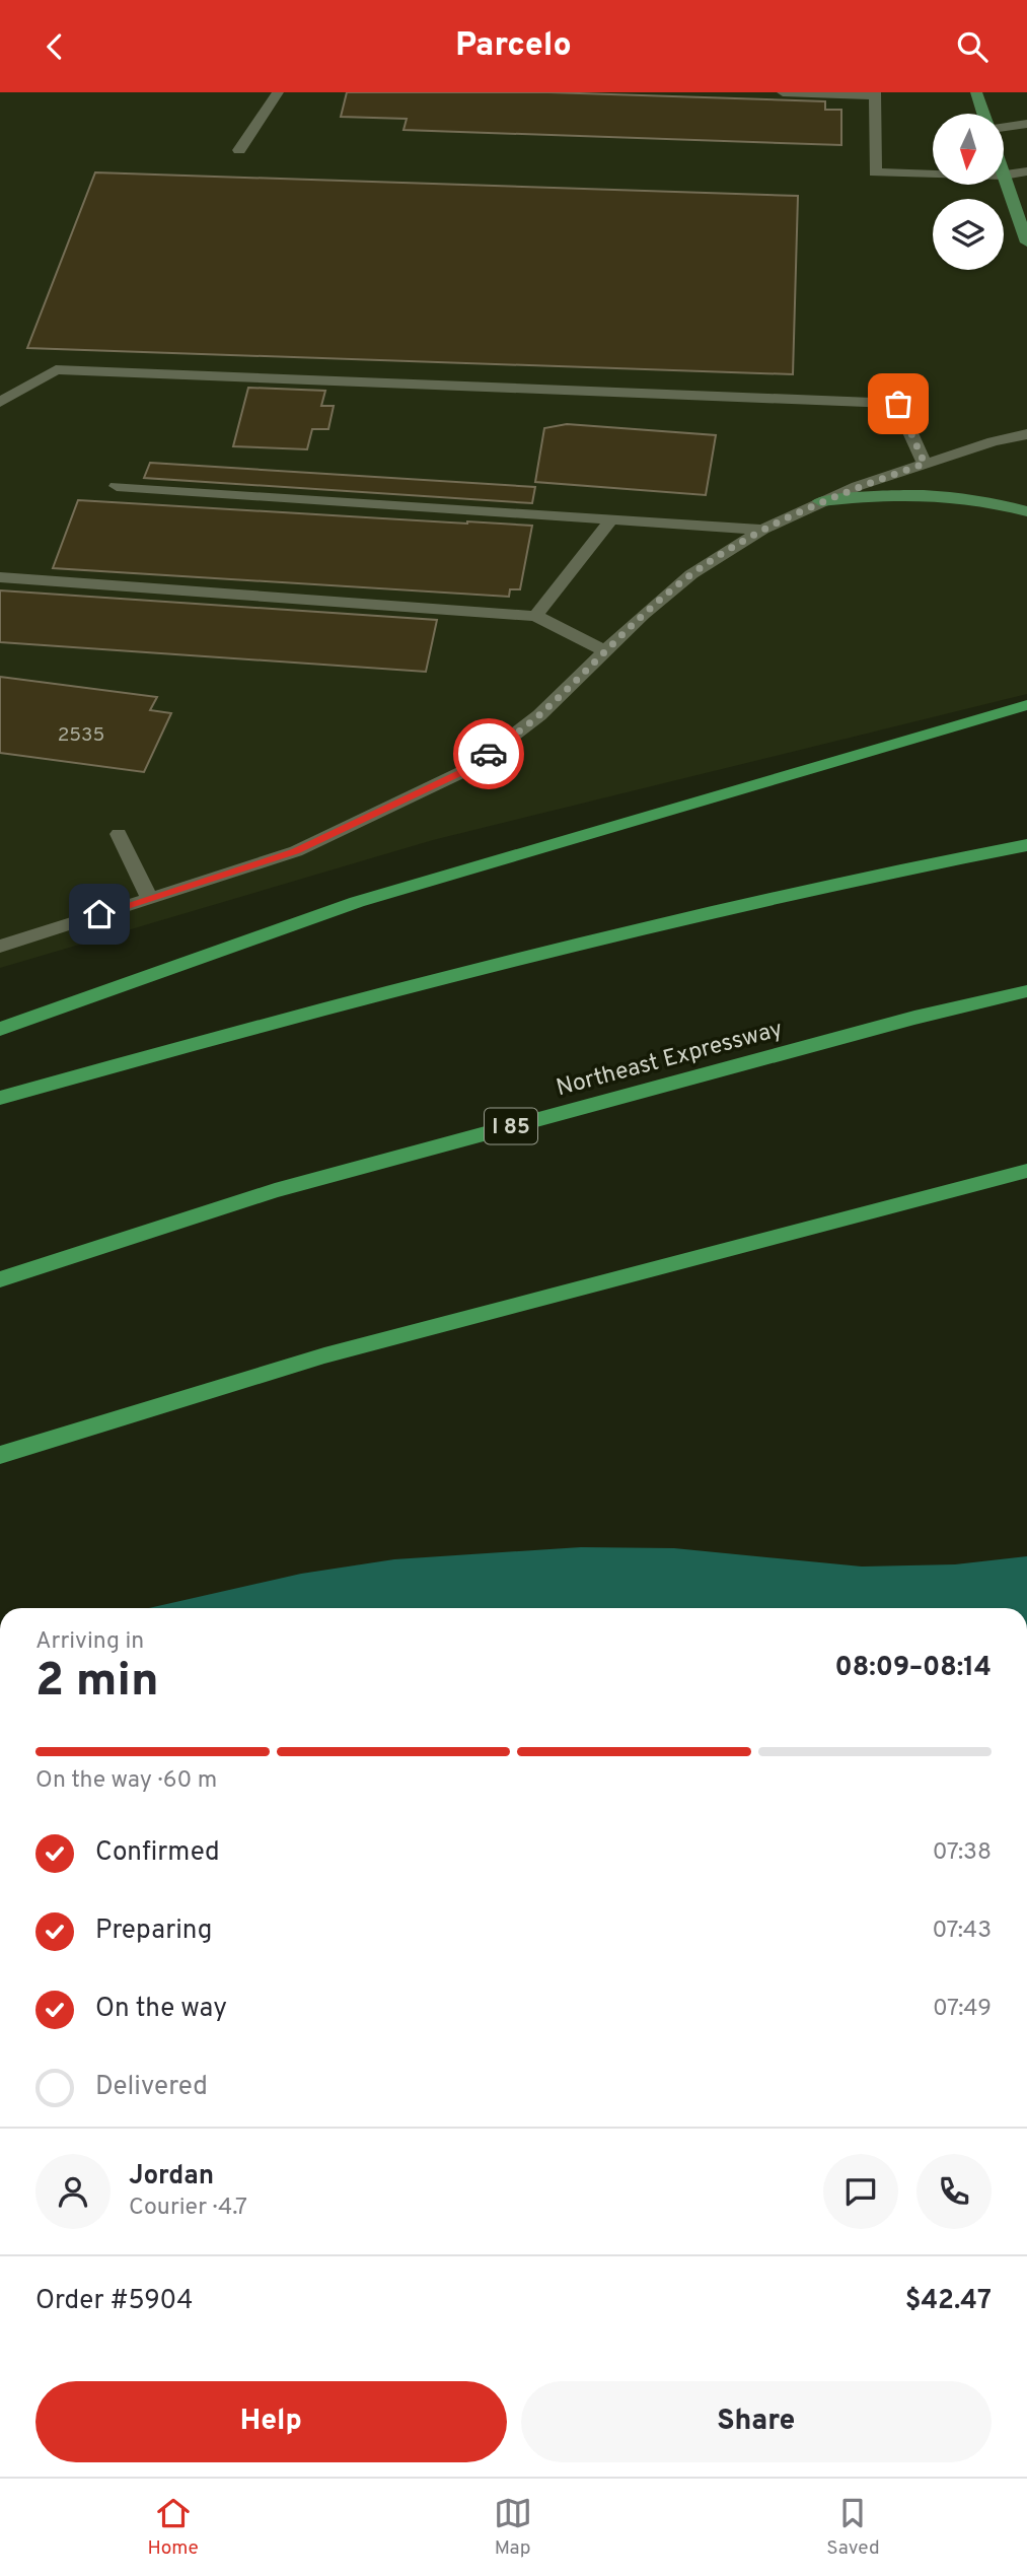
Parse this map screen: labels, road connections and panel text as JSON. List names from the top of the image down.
{
  "streets": {
    "highway": ["Northeast Expressway", "I 85"]
  },
  "house_numbers": ["2535"],
  "north": "bottom",
  "page": {
    "header": "Parcelo",
    "heading": ["2 min", "Arriving in", "08:09–08:14"],
    "panel": [
      "Jordan",
      "Courier · 4.7",
      "Order #5904",
      "$42.47"
    ],
    "bar": "On the way · 60 m",
    "list": [
      ["Confirmed", "07:38"],
      ["Preparing", "07:43"],
      ["On the way", "07:49"],
      "Delivered"
    ],
    "buttons": ["Help", "Share"],
    "tabs": ["Home", "Map", "Saved"]
  }
}
